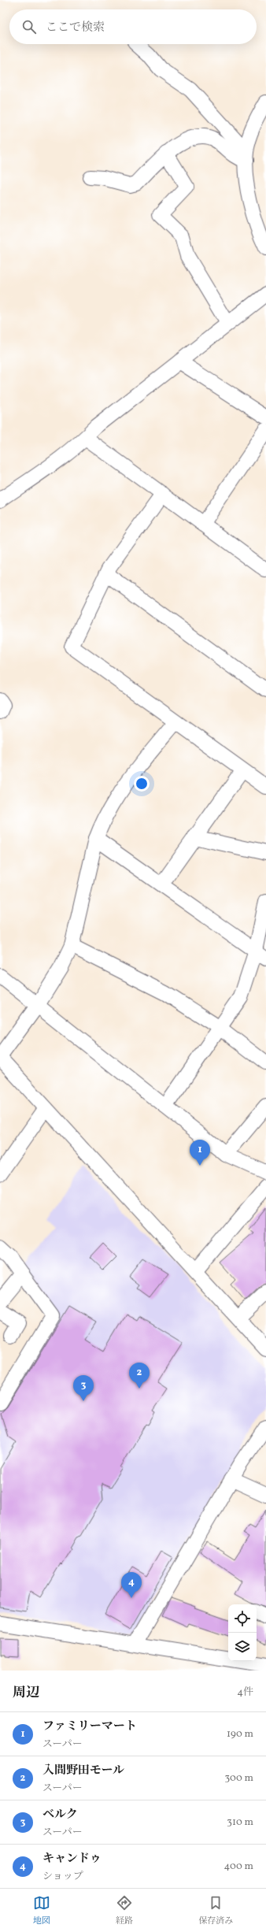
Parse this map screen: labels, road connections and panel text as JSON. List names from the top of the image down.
{
  "page": {
    "search": "ここで検索",
    "pins": [
      "1",
      "2",
      "3",
      "4"
    ],
    "heading": ["周辺", "4件"],
    "list": [
      {
        "mark": "1",
        "name": "ファミリーマート",
        "note": "スーパー",
        "value": "190 m"
      },
      {
        "mark": "2",
        "name": "入間野田モール",
        "note": "スーパー",
        "value": "300 m"
      },
      {
        "mark": "3",
        "name": "ベルク",
        "note": "スーパー",
        "value": "310 m"
      },
      {
        "mark": "4",
        "name": "キャンドゥ",
        "note": "ショップ",
        "value": "400 m"
      }
    ],
    "nav": ["地図", "経路", "保存済み"]
  }
}
